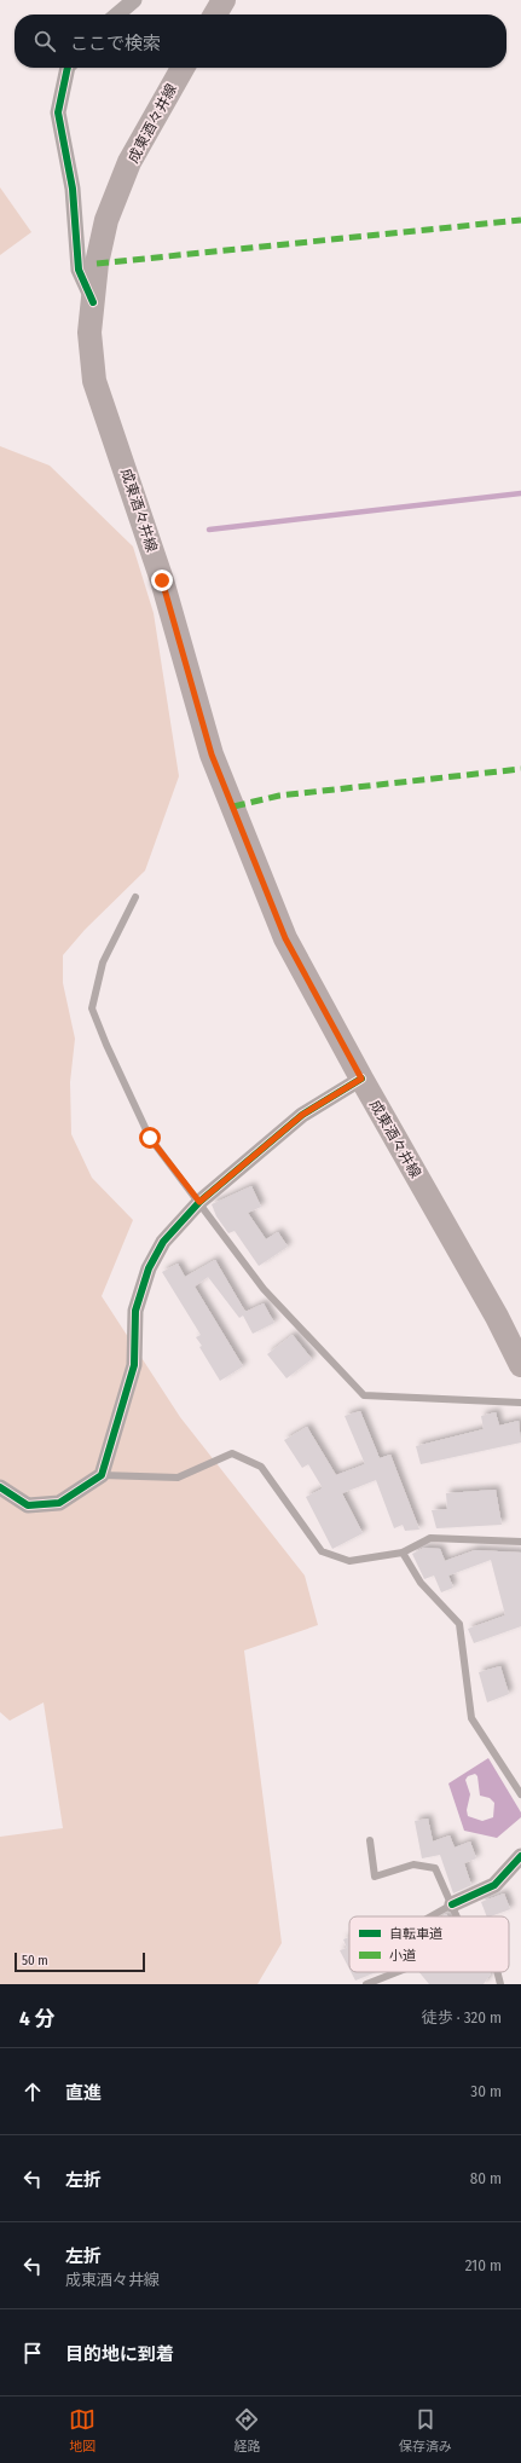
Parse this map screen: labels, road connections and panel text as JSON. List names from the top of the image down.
{
  "streets": {
    "main road": ["成東酒々井線"]
  },
  "legend": ["自転車道", "小道"],
  "scale_bar": "50 m",
  "page": {
    "search": "ここで検索",
    "scale": "50 m",
    "heading": ["4 分", "徒歩 · 320 m"],
    "list": [
      ["直進", "30 m"],
      ["左折", "80 m"],
      ["左折", "成東酒々井線", "210 m"],
      "目的地に到着"
    ],
    "nav": ["地図", "経路", "保存済み"]
  }
}
